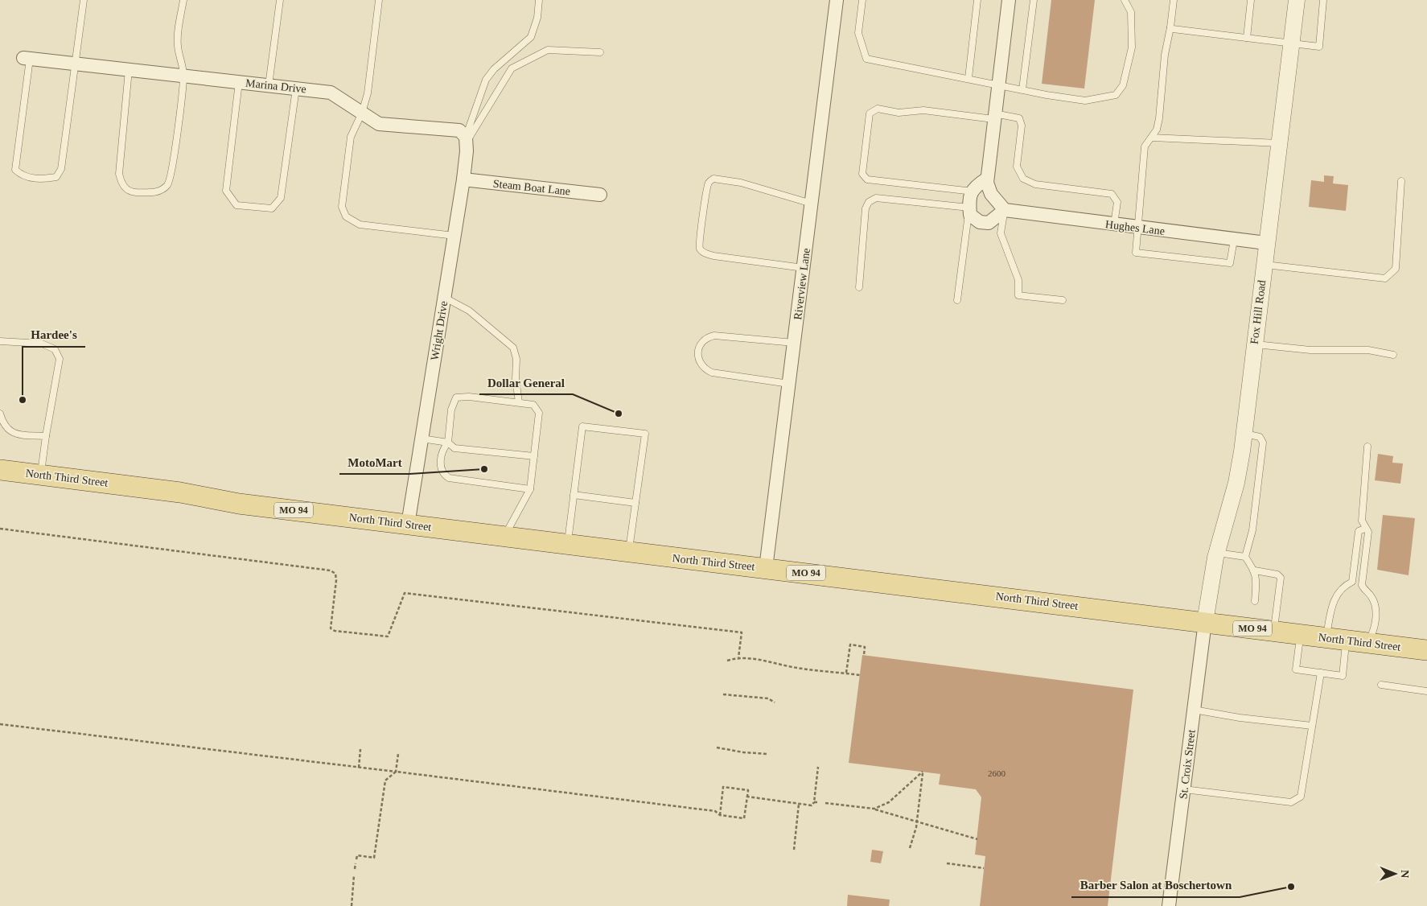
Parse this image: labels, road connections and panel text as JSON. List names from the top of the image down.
{
  "streets": {
    "main road": ["North Third Street", "MO 94"],
    "street": [
      "Marina Drive",
      "Steam Boat Lane",
      "Hughes Lane",
      "Riverview Lane",
      "Fox Hill Road",
      "Wright Drive",
      "St. Croix Street"
    ]
  },
  "crossings": [
    ["Marina Drive", "Wright Drive"],
    ["Steam Boat Lane", "Wright Drive"],
    ["Hughes Lane", "Fox Hill Road"],
    ["Riverview Lane", "North Third Street"],
    ["Fox Hill Road", "North Third Street"],
    ["Fox Hill Road", "St. Croix Street"],
    ["Wright Drive", "North Third Street"],
    ["North Third Street", "St. Croix Street"]
  ],
  "places": [
    "Hardee's",
    "Dollar General",
    "MotoMart",
    "Barber Salon at Boschertown"
  ],
  "house_numbers": ["2600"],
  "north": "right"
}
